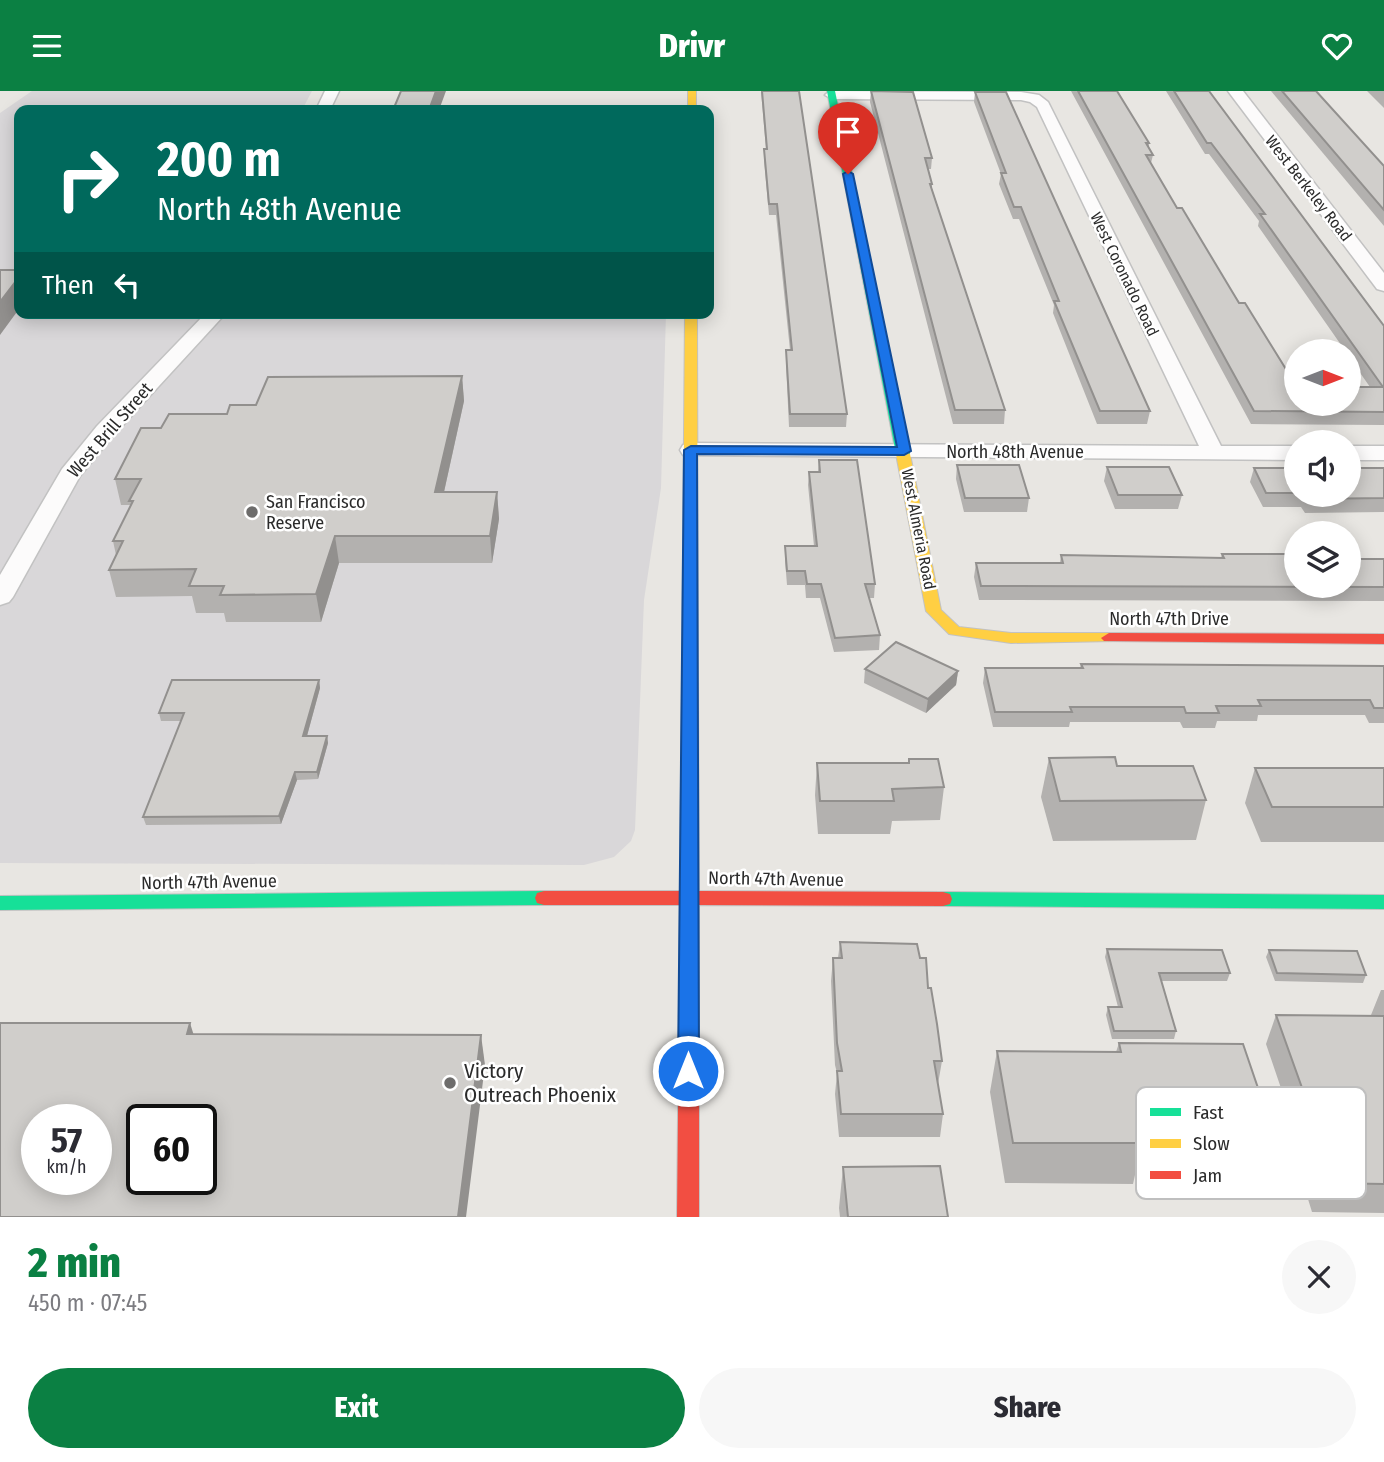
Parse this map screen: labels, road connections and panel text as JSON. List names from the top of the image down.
{
  "streets": {
    "street": [
      "West Berkeley Road",
      "West Coronado Road",
      "West Brill Street",
      "North 48th Avenue",
      "West Almeria Road",
      "North 47th Drive",
      "North 47th Avenue"
    ]
  },
  "crossings": [
    ["West Coronado Road", "North 48th Avenue"],
    ["North 48th Avenue", "West Almeria Road"],
    ["West Almeria Road", "North 47th Drive"]
  ],
  "places": ["San Francisco Reserve", "Victory Outreach Phoenix"],
  "legend": ["Fast", "Slow", "Jam"],
  "north": "right",
  "page": {
    "header": "Drivr",
    "turn": ["200 m", "North 48th Avenue"],
    "then": "Then",
    "speed": "57 km/h",
    "limit": "60",
    "heading": ["2 min", "450 m · 07:45"],
    "buttons": ["Exit", "Share"]
  }
}
